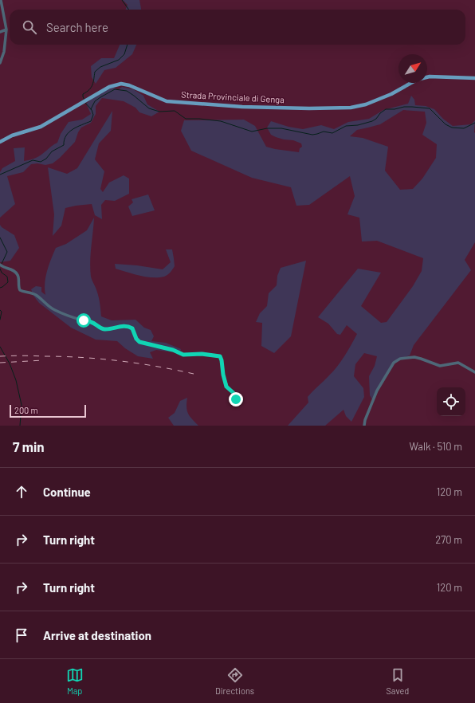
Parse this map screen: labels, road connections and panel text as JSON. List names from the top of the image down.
{
  "streets": {
    "main road": ["Strada Provinciale di Genga"]
  },
  "scale_bar": "200 m",
  "north": "top right",
  "page": {
    "search": "Search here",
    "scale": "200 m",
    "heading": ["7 min", "Walk · 510 m"],
    "list": [
      ["Continue", "120 m"],
      ["Turn right", "270 m"],
      ["Turn right", "120 m"],
      "Arrive at destination"
    ],
    "nav": ["Map", "Directions", "Saved"]
  }
}
